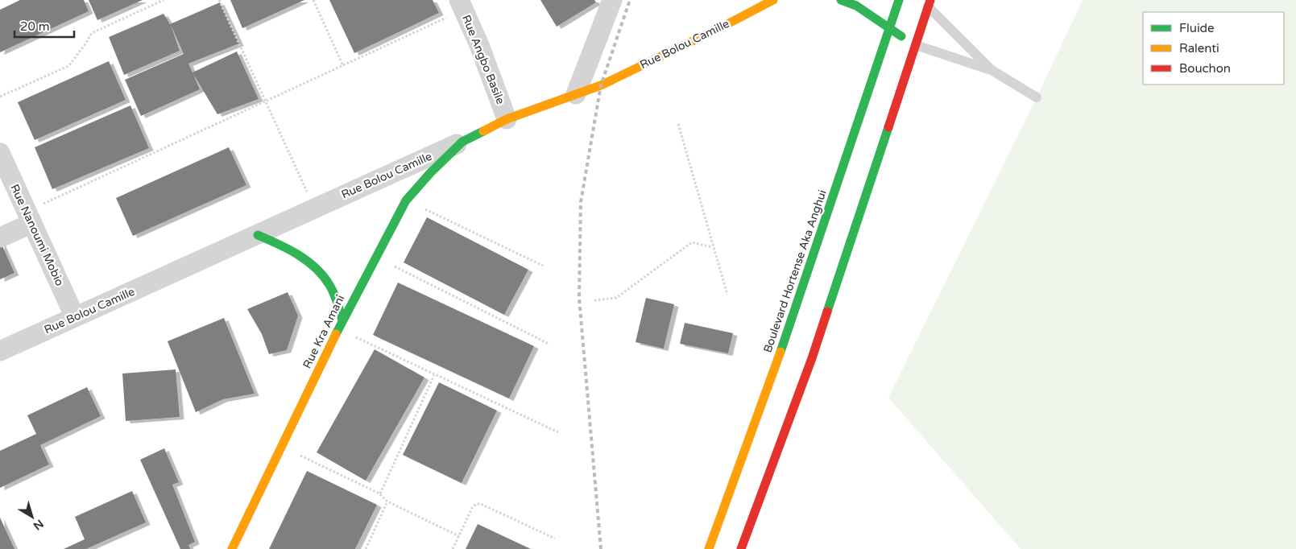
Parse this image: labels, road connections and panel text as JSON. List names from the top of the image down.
{
  "streets": {
    "main road": ["Rue Bolou Camille", "Boulevard Hortense Aka Anghui", "Rue Kra Amani"],
    "street": ["Rue Angbo Basile", "Rue Nanoumi Mobio"]
  },
  "crossings": [
    ["Rue Bolou Camille", "Rue Angbo Basile"],
    ["Rue Bolou Camille", "Rue Nanoumi Mobio"],
    ["Rue Bolou Camille", "Rue Kra Amani"]
  ],
  "legend": ["Fluide", "Ralenti", "Bouchon"],
  "scale_bar": "20 m",
  "north": "bottom right"
}
